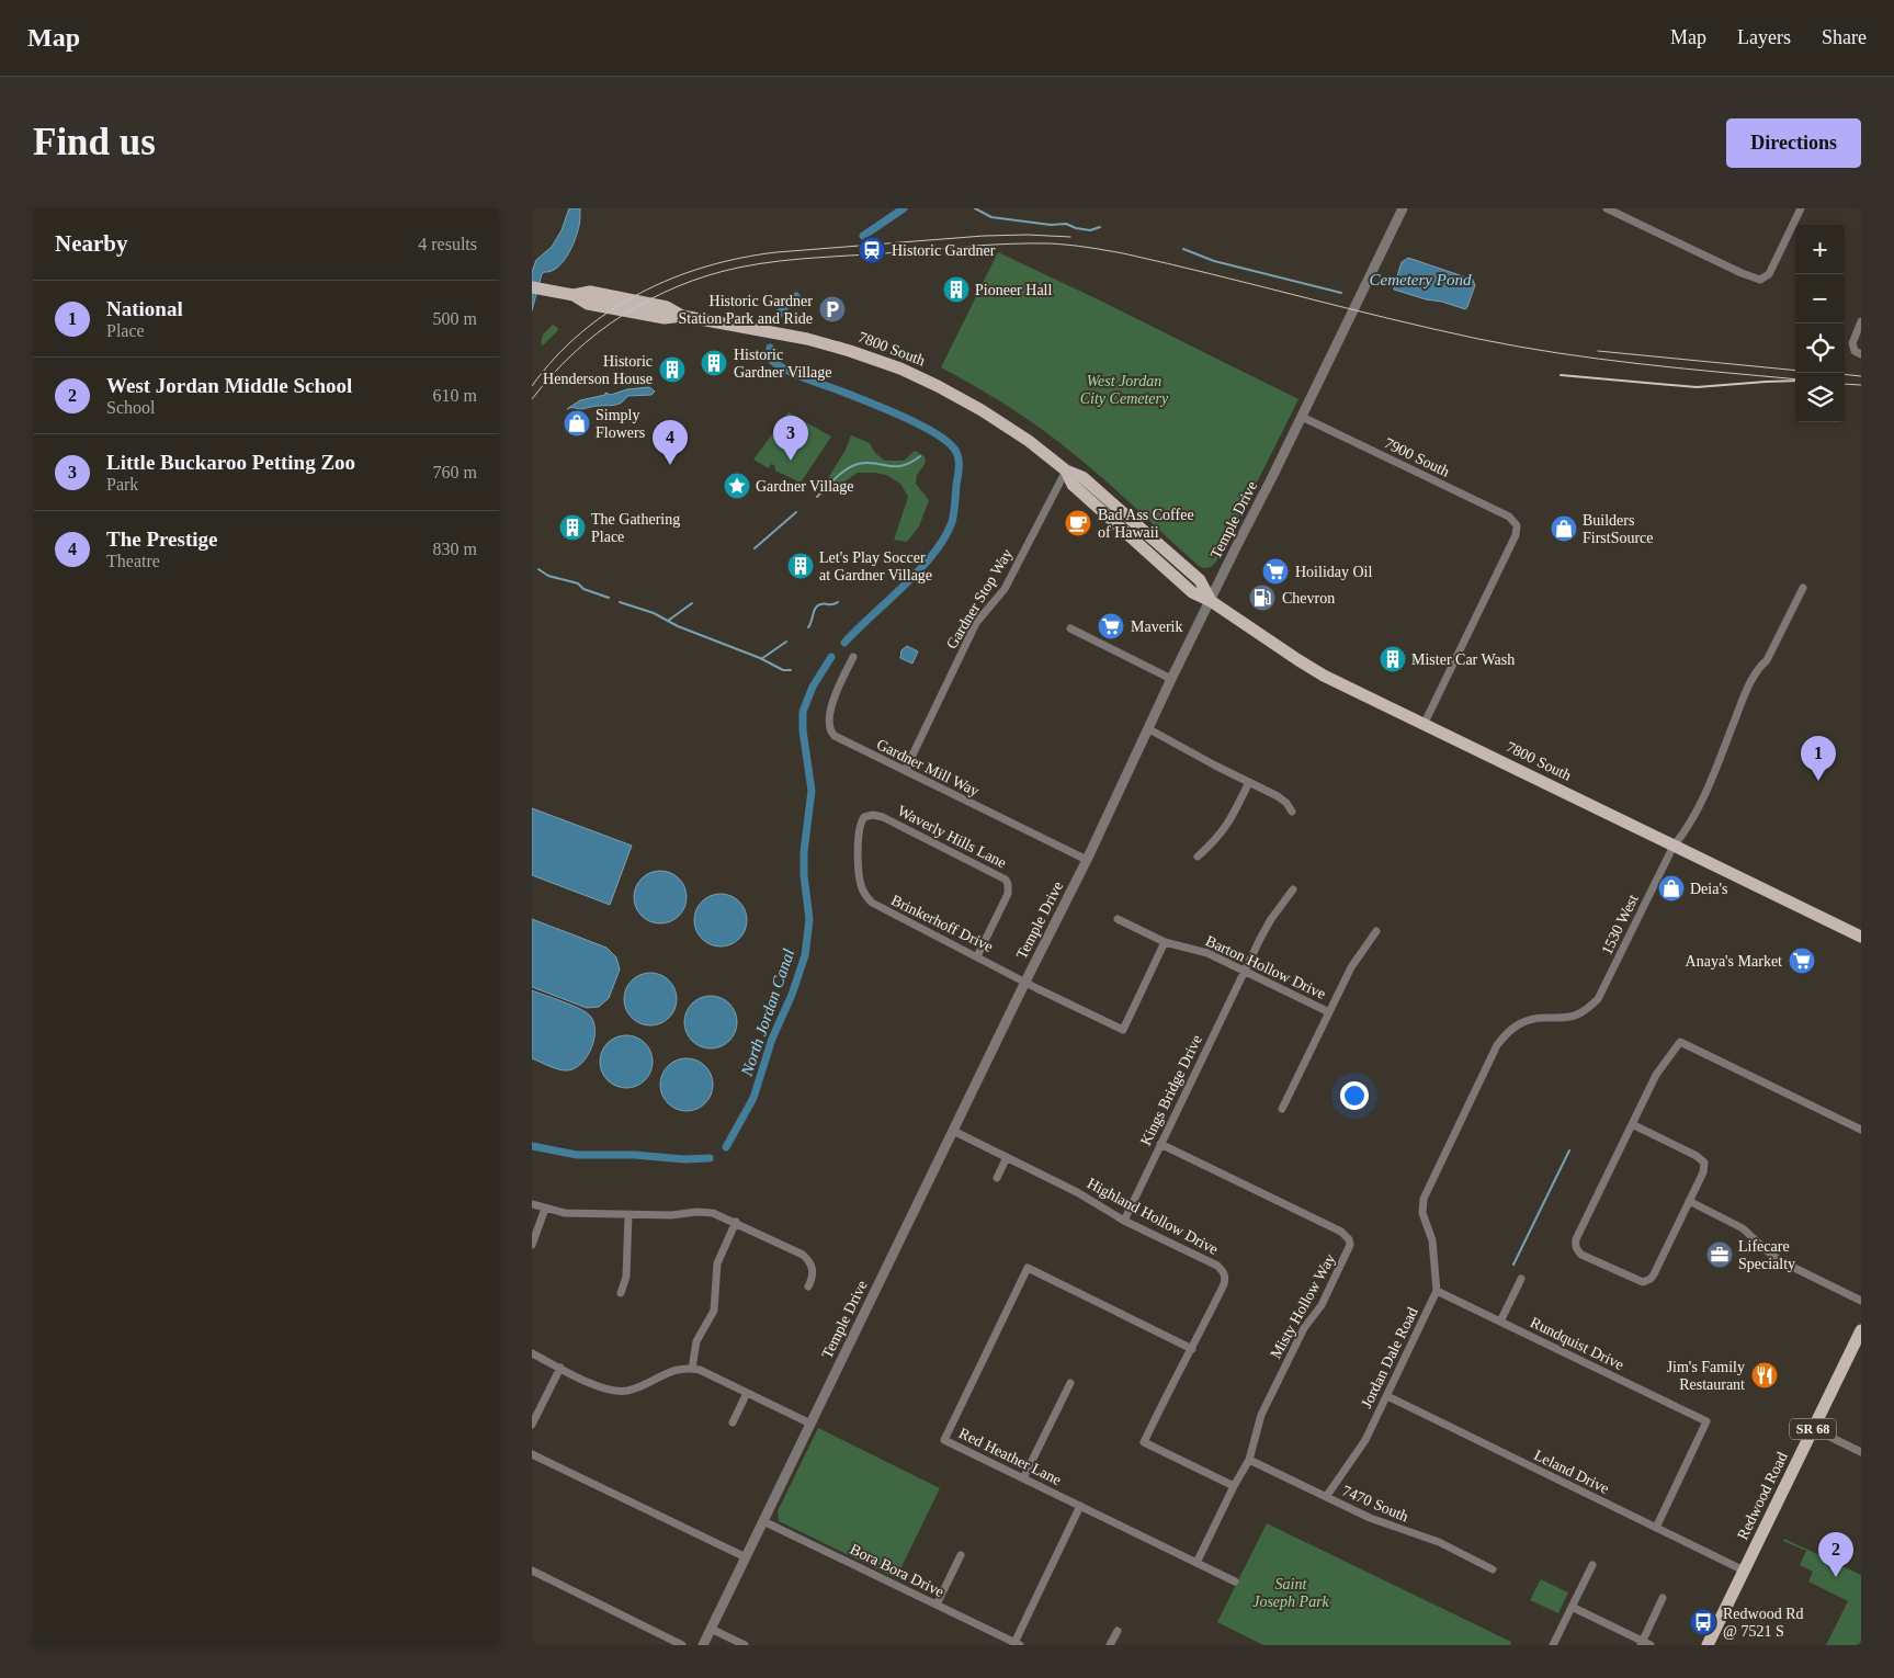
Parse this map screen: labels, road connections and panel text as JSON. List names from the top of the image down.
{
  "streets": {
    "main road": ["7800 South", "SR 68", "Redwood Road"],
    "street": [
      "7900 South",
      "Temple Drive",
      "Gardner Stop Way",
      "Gardner Mill Way",
      "Waverly Hills Lane",
      "Brinkerhoff Drive",
      "1530 West",
      "Barton Hollow Drive",
      "Kings Bridge Drive",
      "Highland Hollow Drive",
      "Misty Hollow Way",
      "Rundquist Drive",
      "Jordan Dale Road",
      "Red Heather Lane",
      "Leland Drive",
      "7470 South",
      "Bora Bora Drive"
    ]
  },
  "crossings": [
    ["7800 South", "7900 South"],
    ["7800 South", "Temple Drive"],
    ["7800 South", "Gardner Stop Way"],
    ["7800 South", "1530 West"],
    ["7900 South", "Temple Drive"],
    ["Temple Drive", "Gardner Mill Way"],
    ["Temple Drive", "Brinkerhoff Drive"],
    ["Temple Drive", "Highland Hollow Drive"],
    ["Temple Drive", "Bora Bora Drive"],
    ["Gardner Stop Way", "Gardner Mill Way"],
    ["Waverly Hills Lane", "Brinkerhoff Drive"],
    ["1530 West", "Rundquist Drive"],
    ["1530 West", "Jordan Dale Road"],
    ["Barton Hollow Drive", "Kings Bridge Drive"],
    ["Kings Bridge Drive", "Highland Hollow Drive"],
    ["Kings Bridge Drive", "Misty Hollow Way"],
    ["Highland Hollow Drive", "Red Heather Lane"],
    ["Misty Hollow Way", "7470 South"],
    ["Rundquist Drive", "Jordan Dale Road"],
    ["Rundquist Drive", "Leland Drive"],
    ["Jordan Dale Road", "Leland Drive"],
    ["Jordan Dale Road", "7470 South"],
    ["Leland Drive", "Redwood Road"]
  ],
  "water": ["Cemetery Pond", "North Jordan Canal"],
  "parks": ["West Jordan City Cemetery", "Saint Joseph Park"],
  "places": {
    "station": ["Historic Gardner"],
    "building": [
      "Pioneer Hall",
      "Historic Gardner Village",
      "Historic Henderson House",
      "The Gathering Place",
      "Let's Play Soccer at Gardner Village",
      "Mister Car Wash"
    ],
    "parking": ["Historic Gardner Station Park and Ride"],
    "shop": ["Simply Flowers", "Builders FirstSource", "Deia's"],
    "place": ["Gardner Village"],
    "cafe": ["Bad Ass Coffee of Hawaii"],
    "supermarket": ["Hoiliday Oil", "Maverik", "Anaya's Market"],
    "fuel station": ["Chevron"],
    "office": ["Lifecare Specialty"],
    "restaurant": ["Jim's Family Restaurant"],
    "bus stop": ["Redwood Rd @ 7521 S"]
  },
  "page": {
    "header": "Map",
    "nav": ["Map", "Layers", "Share"],
    "buttons": "Directions",
    "title": "Find us",
    "heading": ["Nearby", "4 results"],
    "map_buttons": ["+", "−"],
    "list": [
      {
        "mark": "1",
        "name": "National",
        "note": "Place",
        "value": "500 m"
      },
      {
        "mark": "2",
        "name": "West Jordan Middle School",
        "note": "School",
        "value": "610 m"
      },
      {
        "mark": "3",
        "name": "Little Buckaroo Petting Zoo",
        "note": "Park",
        "value": "760 m"
      },
      {
        "mark": "4",
        "name": "The Prestige",
        "note": "Theatre",
        "value": "830 m"
      }
    ],
    "pins": [
      "3",
      "4",
      "1",
      "2"
    ]
  }
}
